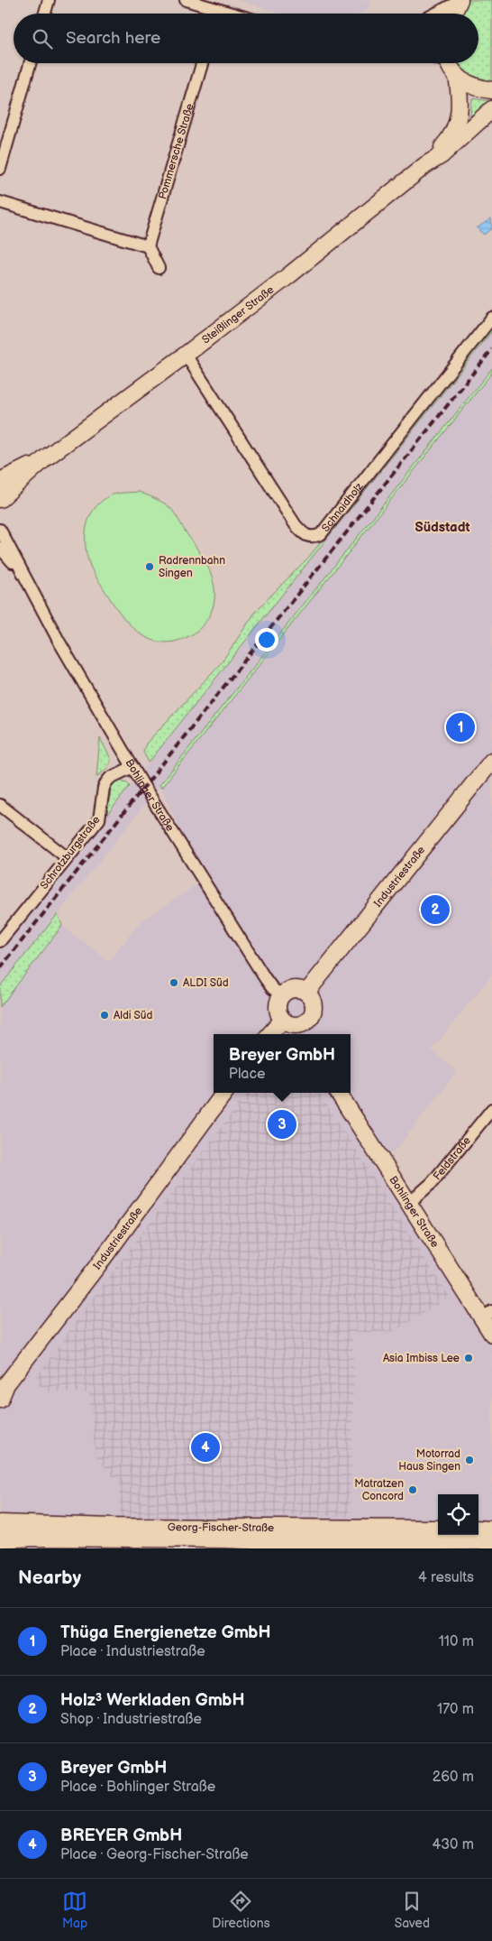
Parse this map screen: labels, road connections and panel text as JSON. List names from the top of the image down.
{
  "streets": {
    "street": [
      "Pommersche Straße",
      "Steißlinger Straße",
      "Schnaidholz",
      "Bohlinger Straße",
      "Schrotzburgstraße",
      "Industriestraße",
      "Feldstraße",
      "Georg-Fischer-Straße"
    ]
  },
  "crossings": [
    ["Steißlinger Straße", "Schnaidholz"],
    ["Bohlinger Straße", "Schrotzburgstraße"],
    ["Bohlinger Straße", "Industriestraße"],
    ["Bohlinger Straße", "Feldstraße"]
  ],
  "districts": ["Südstadt"],
  "places": [
    "Radrennbahn Singen",
    "ALDI Süd",
    "Aldi Süd",
    "Asia Imbiss Lee",
    "Motorrad Haus Singen",
    "Matratzen Concord"
  ],
  "page": {
    "search": "Search here",
    "pins": [
      "1",
      "2",
      "3",
      "4"
    ],
    "popup": ["Breyer GmbH", "Place"],
    "heading": ["Nearby", "4 results"],
    "list": [
      {
        "mark": "1",
        "name": "Thüga Energienetze GmbH",
        "note": "Place · Industriestraße",
        "value": "110 m"
      },
      {
        "mark": "2",
        "name": "Holz³ Werkladen GmbH",
        "note": "Shop · Industriestraße",
        "value": "170 m"
      },
      {
        "mark": "3",
        "name": "Breyer GmbH",
        "note": "Place · Bohlinger Straße",
        "value": "260 m"
      },
      {
        "mark": "4",
        "name": "BREYER GmbH",
        "note": "Place · Georg-Fischer-Straße",
        "value": "430 m"
      }
    ],
    "nav": ["Map", "Directions", "Saved"]
  }
}
